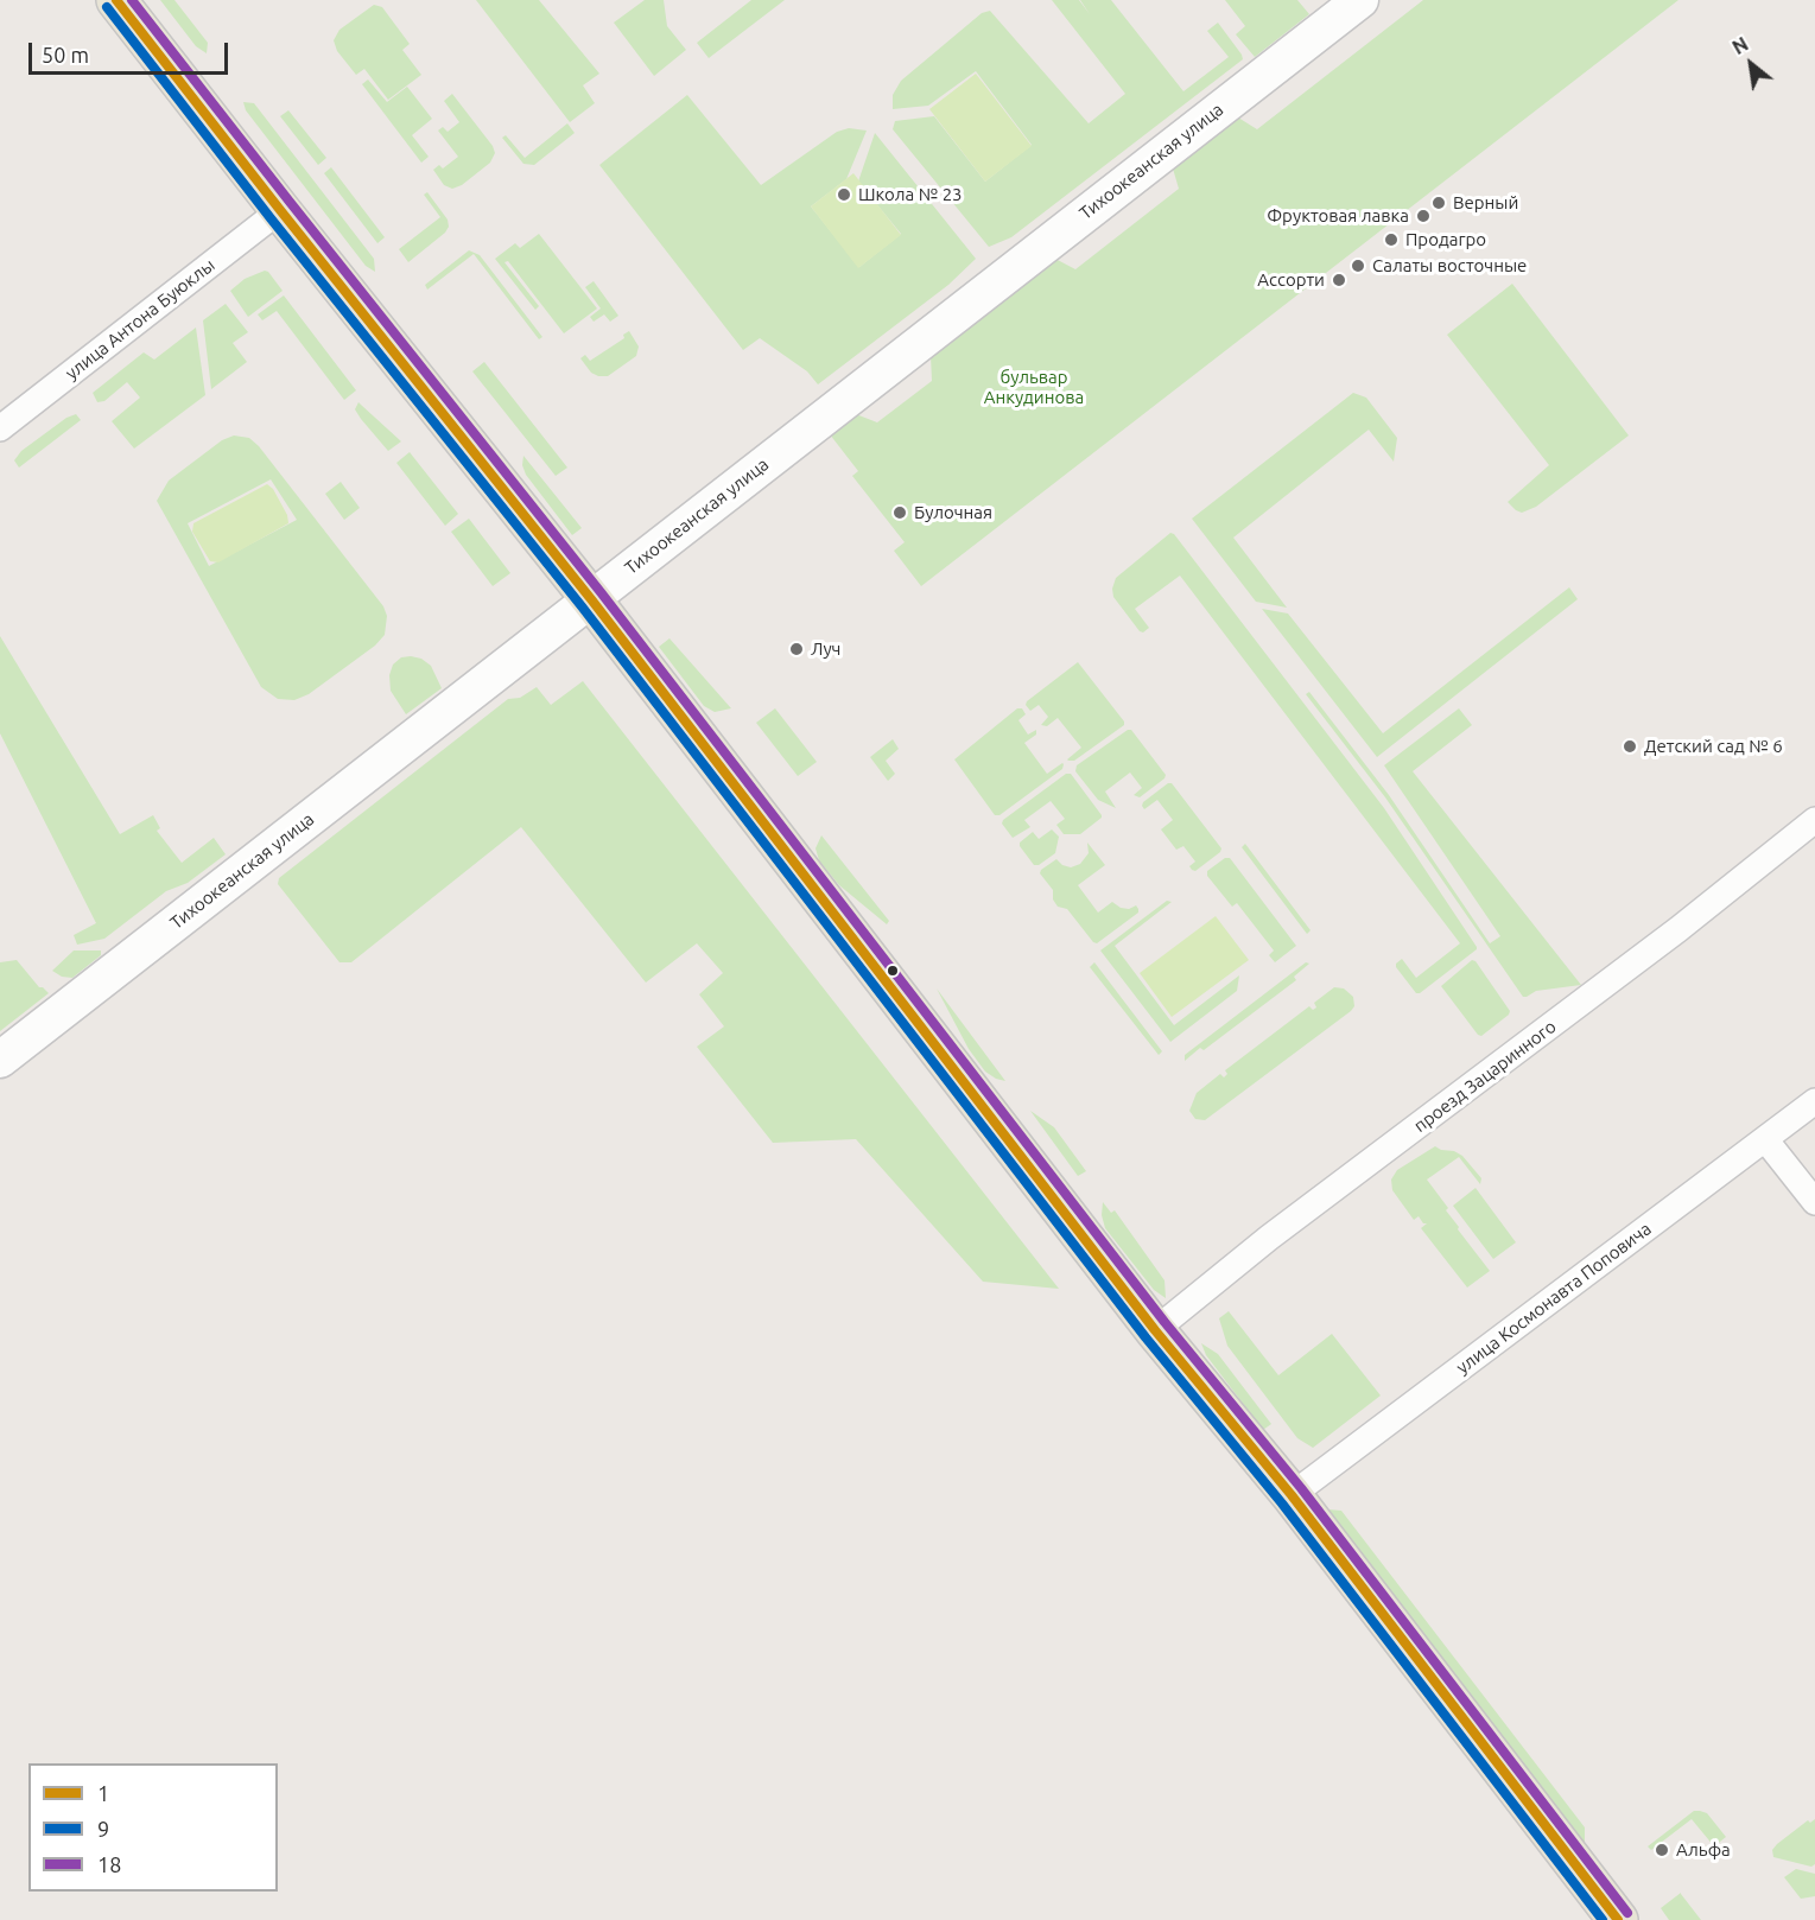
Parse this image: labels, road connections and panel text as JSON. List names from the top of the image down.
{
  "streets": {
    "street": [
      "Тихоокеанская улица",
      "улица Антона Буюклы",
      "проезд Зацаринного",
      "улица Космонавта Поповича"
    ]
  },
  "parks": ["бульвар Анкудинова"],
  "places": [
    "Школа № 23",
    "Верный",
    "Фруктовая лавка",
    "Продагро",
    "Салаты восточные",
    "Ассорти",
    "Булочная",
    "Луч",
    "Детский сад № 6",
    "Альфа"
  ],
  "lines": ["transit line 1", "transit line 18", "transit line 9"],
  "legend": ["1", "9", "18"],
  "scale_bar": "50 m",
  "north": "top left"
}
